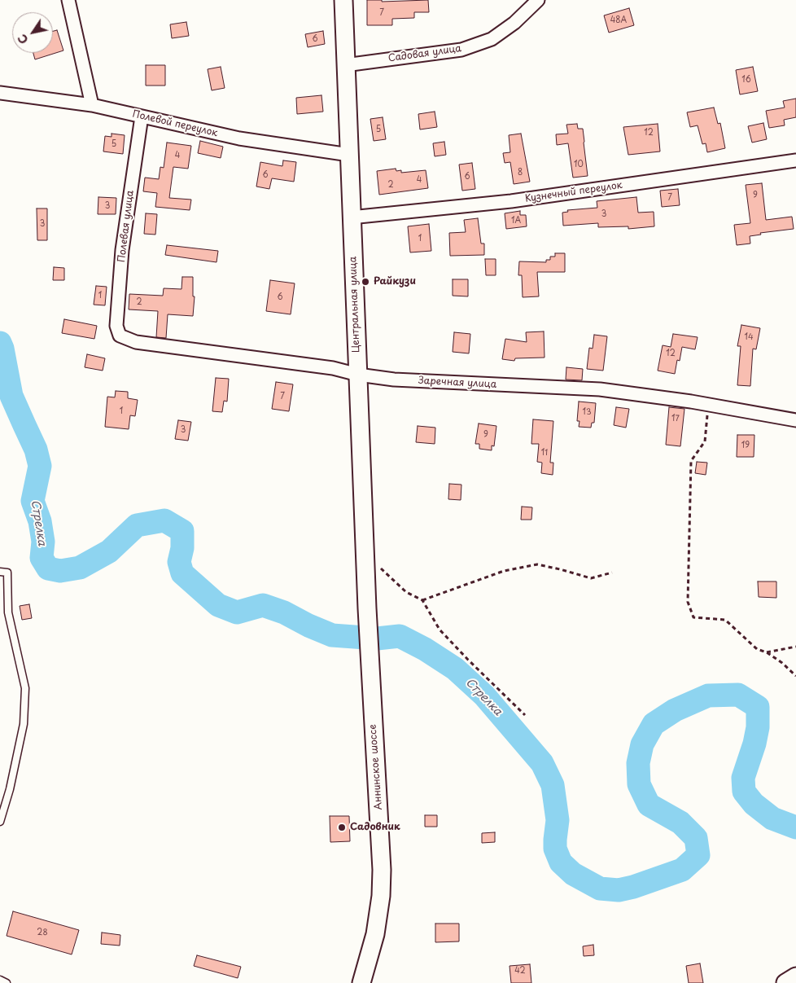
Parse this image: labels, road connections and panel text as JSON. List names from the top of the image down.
{
  "streets": {
    "main road": ["Центральная улица", "Аннинское шоссе"],
    "street": [
      "Садовая улица",
      "Полевой переулок",
      "Кузнечный переулок",
      "Полевая улица",
      "Заречная улица"
    ]
  },
  "crossings": [
    ["Садовая улица", "Центральная улица"],
    ["Полевой переулок", "Полевая улица"],
    ["Полевой переулок", "Центральная улица"],
    ["Кузнечный переулок", "Центральная улица"],
    ["Полевая улица", "Заречная улица"],
    ["Центральная улица", "Заречная улица"],
    ["Центральная улица", "Аннинское шоссе"]
  ],
  "water": ["Стрелка"],
  "places": ["Райкузи", "Садовник"],
  "house_numbers": [
    "7",
    "48А",
    "6",
    "16",
    "5",
    "12",
    "5",
    "4",
    "10",
    "8",
    "6",
    "6",
    "4",
    "2",
    "9",
    "7",
    "3",
    "3",
    "1А",
    "3",
    "1",
    "1",
    "6",
    "2",
    "14",
    "12",
    "7",
    "1",
    "13",
    "17",
    "3",
    "9",
    "19",
    "11",
    "28",
    "42"
  ],
  "north": "bottom left"
}
